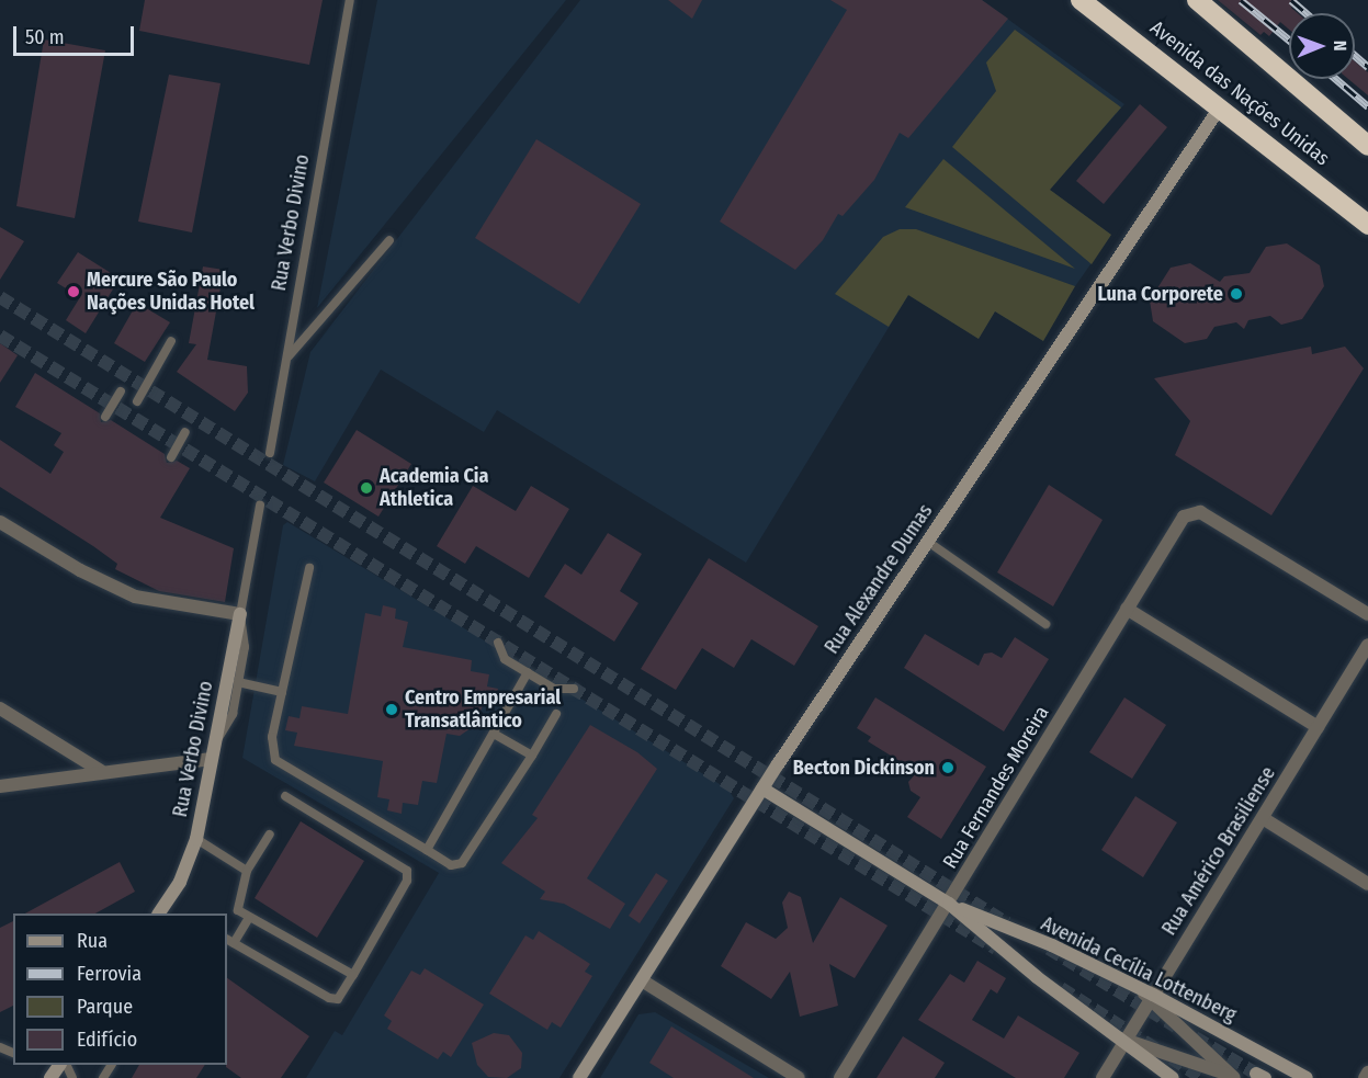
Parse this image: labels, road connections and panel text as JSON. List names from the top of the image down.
{
  "streets": {
    "highway": ["Avenida das Nações Unidas"],
    "street": [
      "Rua Verbo Divino",
      "Rua Alexandre Dumas",
      "Rua Fernandes Moreira",
      "Rua Américo Brasiliense",
      "Avenida Cecília Lottenberg"
    ]
  },
  "crossings": [
    ["Avenida das Nações Unidas", "Rua Alexandre Dumas"],
    ["Rua Alexandre Dumas", "Avenida Cecília Lottenberg"],
    ["Rua Fernandes Moreira", "Avenida Cecília Lottenberg"],
    ["Rua Américo Brasiliense", "Avenida Cecília Lottenberg"]
  ],
  "places": [
    "Mercure São Paulo Nações Unidas Hotel",
    "Luna Corporete",
    "Academia Cia Athletica",
    "Centro Empresarial Transatlântico",
    "Becton Dickinson"
  ],
  "legend": [
    "Rua",
    "Ferrovia",
    "Parque",
    "Edifício"
  ],
  "scale_bar": "50 m",
  "north": "right"
}
